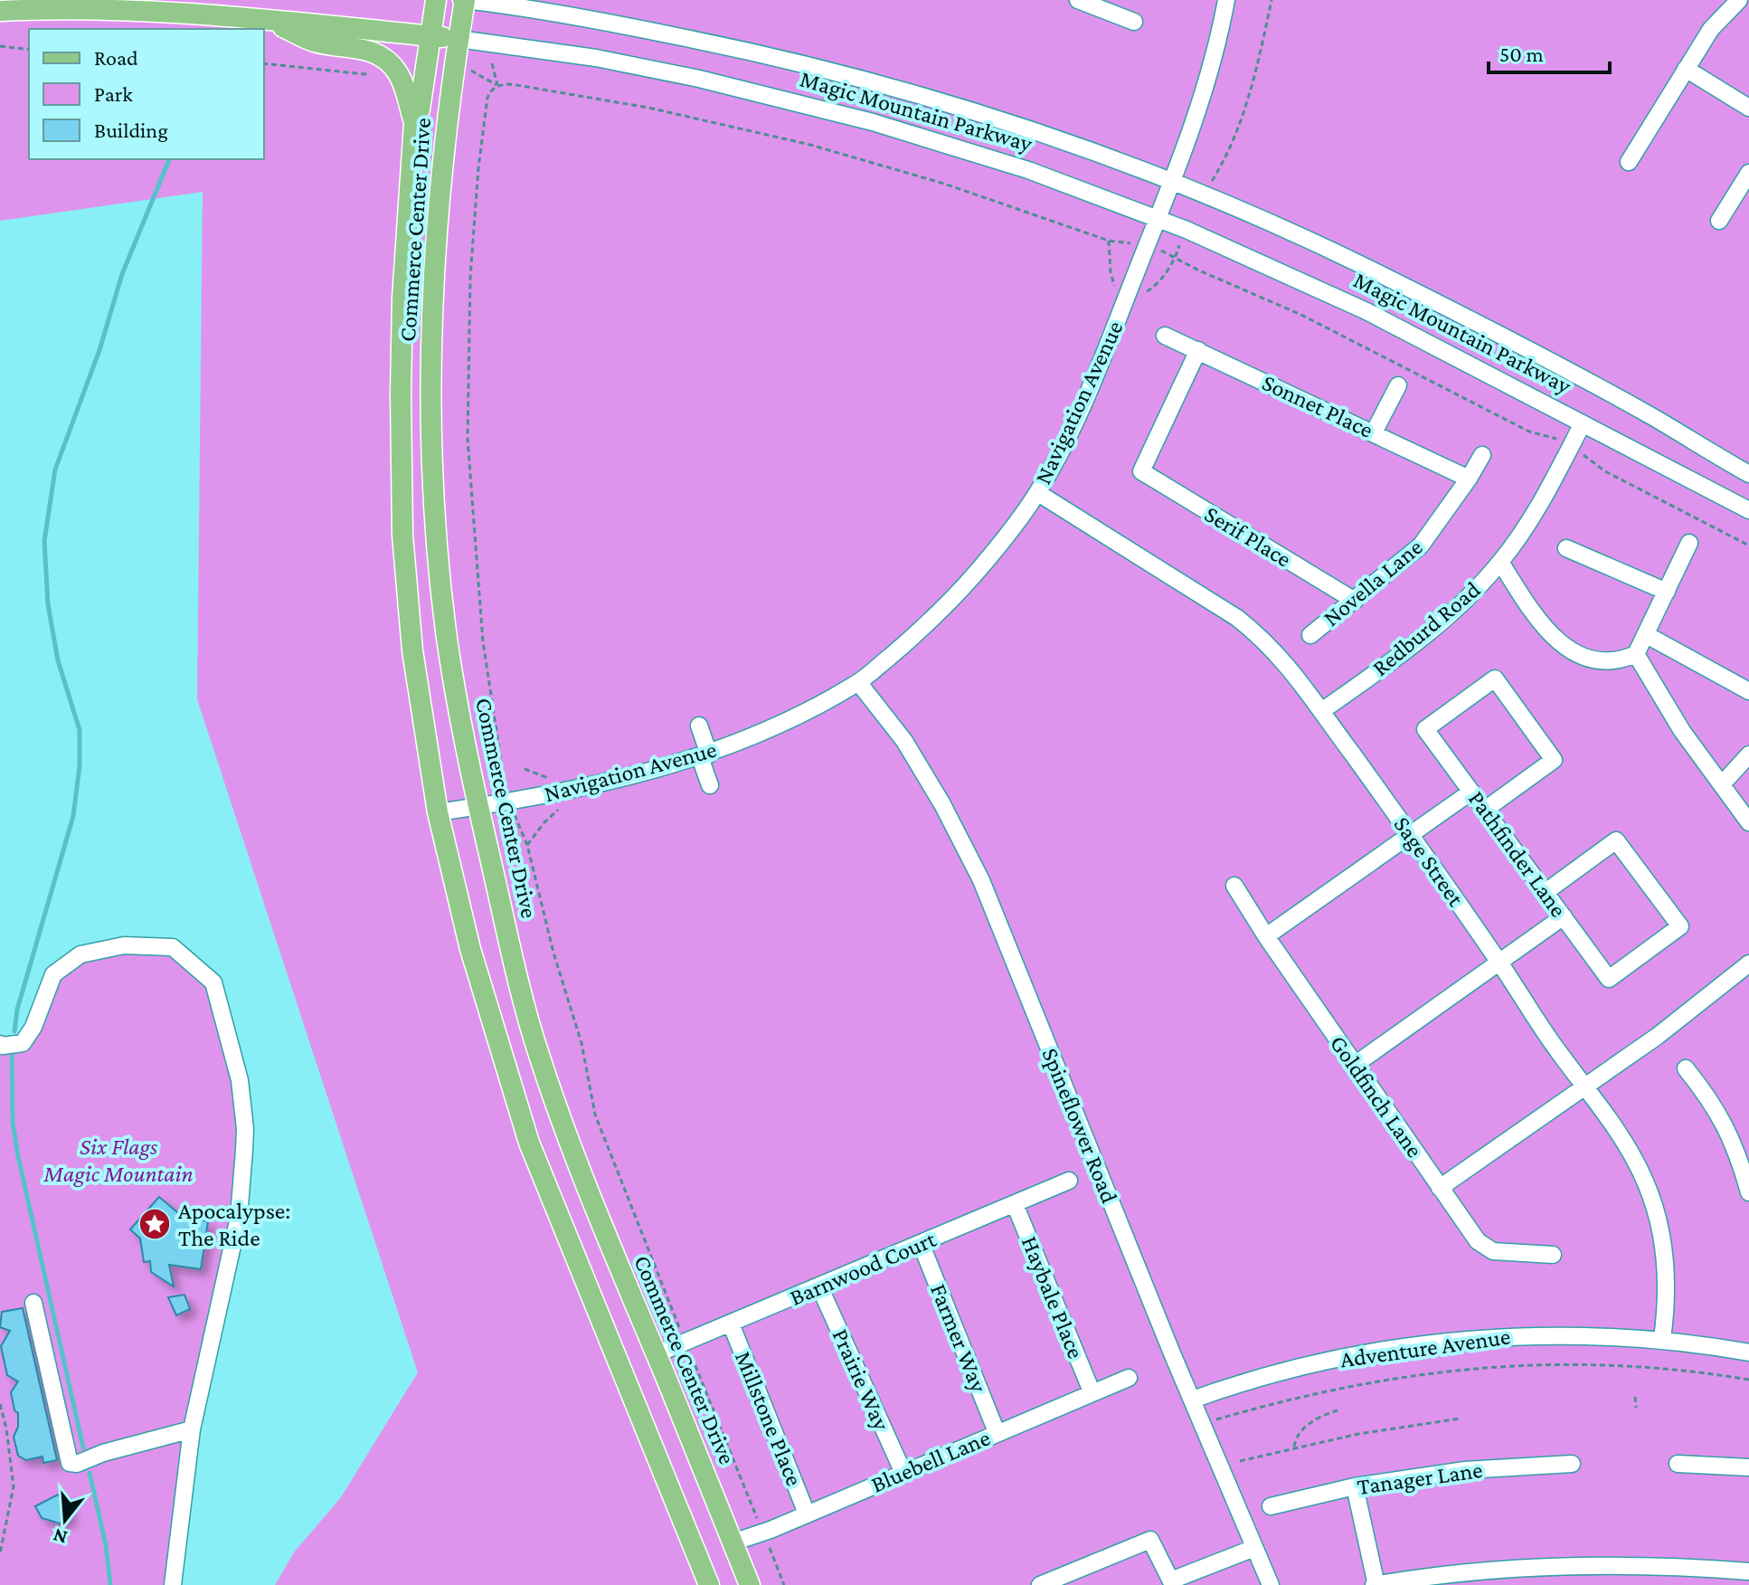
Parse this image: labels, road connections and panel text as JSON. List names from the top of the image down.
{
  "streets": {
    "main road": ["Magic Mountain Parkway", "Commerce Center Drive"],
    "street": [
      "Navigation Avenue",
      "Sonnet Place",
      "Serif Place",
      "Novella Lane",
      "Redburd Road",
      "Pathfinder Lane",
      "Sage Street",
      "Goldfinch Lane",
      "Spineflower Road",
      "Barnwood Court",
      "Haybale Place",
      "Farmer Way",
      "Adventure Avenue",
      "Prairie Way",
      "Millstone Place",
      "Bluebell Lane",
      "Tanager Lane"
    ]
  },
  "crossings": [
    ["Magic Mountain Parkway", "Commerce Center Drive"],
    ["Magic Mountain Parkway", "Navigation Avenue"],
    ["Magic Mountain Parkway", "Redburd Road"],
    ["Commerce Center Drive", "Navigation Avenue"],
    ["Commerce Center Drive", "Barnwood Court"],
    ["Commerce Center Drive", "Bluebell Lane"],
    ["Navigation Avenue", "Sage Street"],
    ["Navigation Avenue", "Spineflower Road"],
    ["Sonnet Place", "Serif Place"],
    ["Sonnet Place", "Novella Lane"],
    ["Serif Place", "Novella Lane"],
    ["Redburd Road", "Sage Street"],
    ["Sage Street", "Adventure Avenue"],
    ["Spineflower Road", "Adventure Avenue"],
    ["Barnwood Court", "Haybale Place"],
    ["Barnwood Court", "Farmer Way"],
    ["Barnwood Court", "Prairie Way"],
    ["Barnwood Court", "Millstone Place"],
    ["Haybale Place", "Bluebell Lane"],
    ["Farmer Way", "Bluebell Lane"],
    ["Prairie Way", "Bluebell Lane"],
    ["Millstone Place", "Bluebell Lane"]
  ],
  "parks": ["Six Flags Magic Mountain"],
  "places": {
    "place": ["Apocalypse: The Ride"]
  },
  "legend": ["Road", "Park", "Building"],
  "scale_bar": "50 m",
  "north": "bottom"
}
